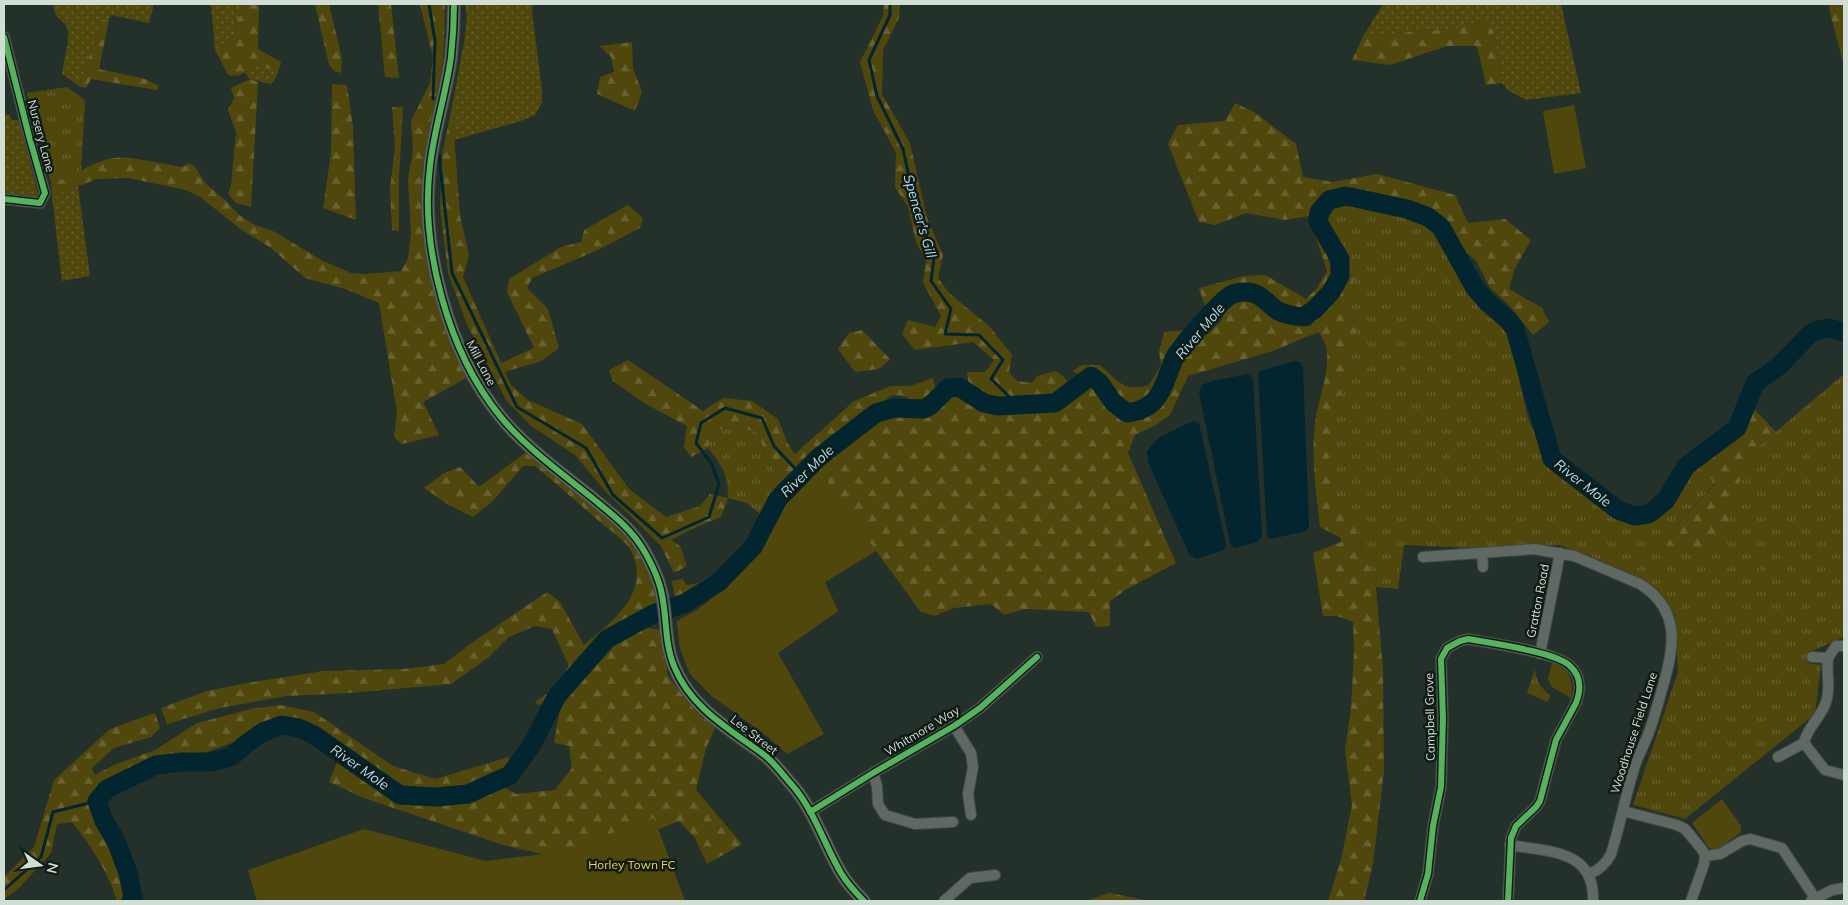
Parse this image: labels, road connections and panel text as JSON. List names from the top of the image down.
{
  "streets": {
    "street": [
      "Nursery Lane",
      "Mill Lane",
      "Gratton Road",
      "Campbell Grove",
      "Whitmore Way",
      "Woodhouse Field Lane",
      "Lee Street"
    ]
  },
  "crossings": [
    ["Mill Lane", "Lee Street"],
    ["Gratton Road", "Campbell Grove"],
    ["Gratton Road", "Woodhouse Field Lane"],
    ["Whitmore Way", "Lee Street"]
  ],
  "water": ["Spencer's Gill", "River Mole"],
  "parks": ["Horley Town FC"],
  "north": "right"
}
